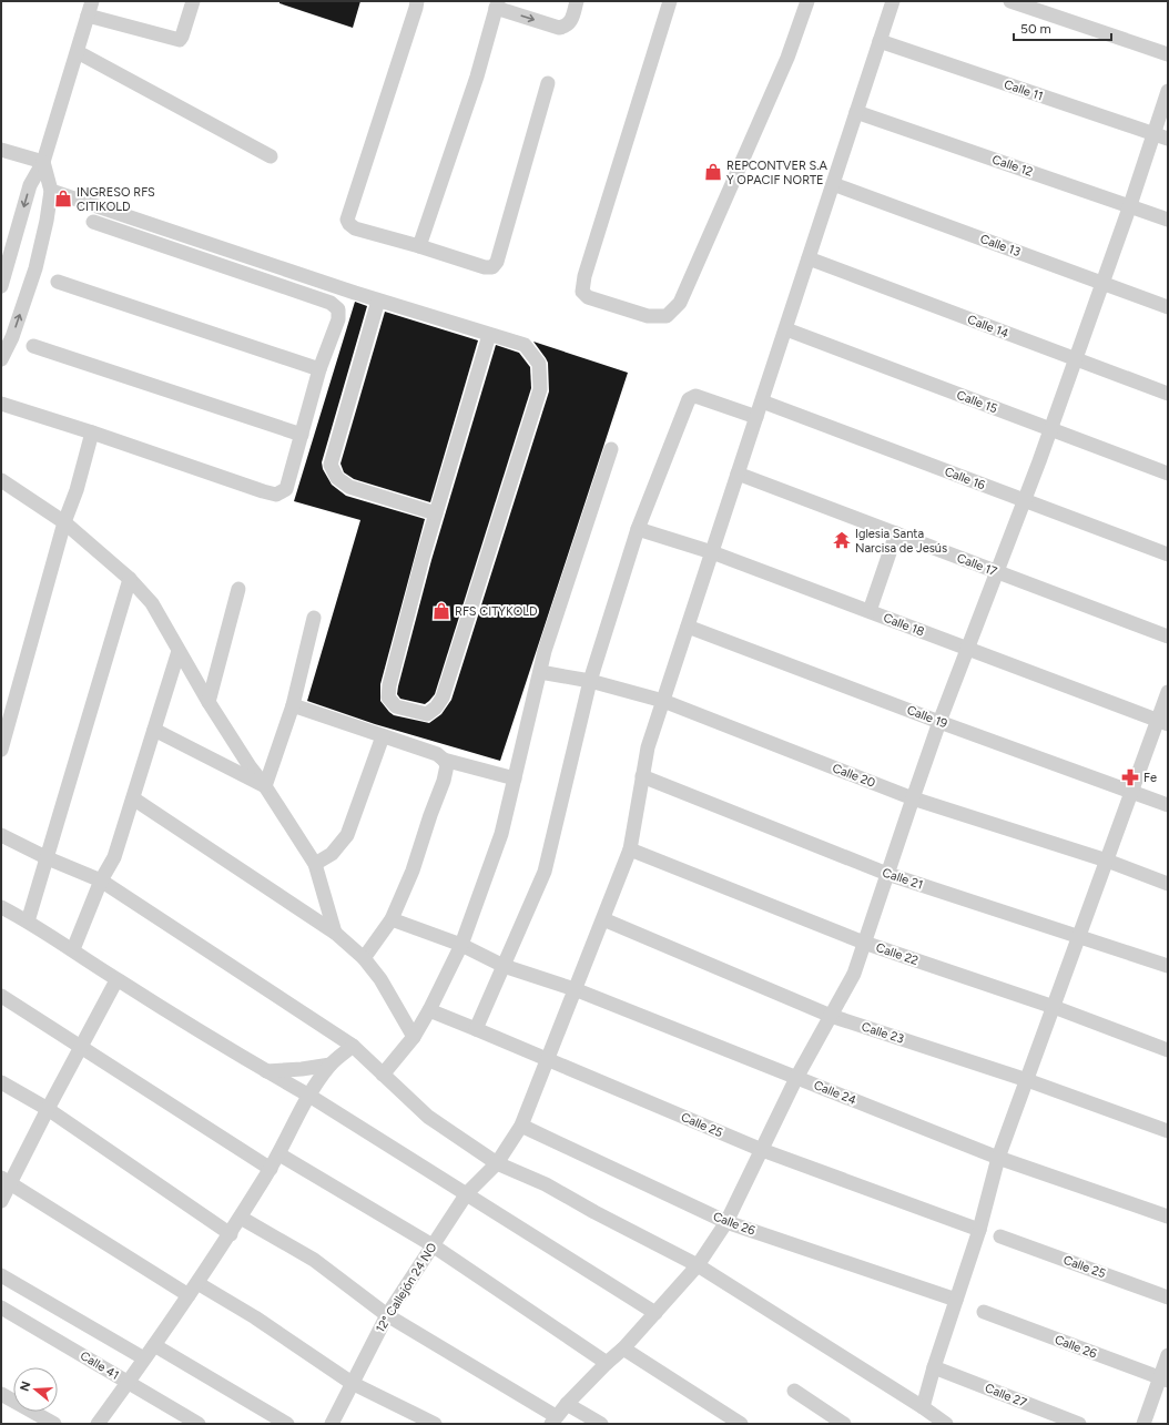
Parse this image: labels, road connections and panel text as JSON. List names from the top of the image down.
{
  "streets": {
    "street": [
      "Calle 11",
      "Calle 12",
      "Calle 13",
      "Calle 14",
      "Calle 15",
      "Calle 16",
      "Calle 17",
      "Calle 18",
      "Calle 19",
      "Calle 20",
      "Calle 21",
      "Calle 22",
      "Calle 23",
      "Calle 24",
      "Calle 25",
      "Calle 26",
      "12° Callejón 24 NO",
      "Calle 41",
      "Calle 27"
    ]
  },
  "crossings": [
    ["Calle 11", "12° Callejón 24 NO"],
    ["Calle 12", "12° Callejón 24 NO"],
    ["Calle 13", "12° Callejón 24 NO"],
    ["Calle 14", "12° Callejón 24 NO"],
    ["Calle 15", "12° Callejón 24 NO"],
    ["Calle 16", "12° Callejón 24 NO"],
    ["Calle 17", "12° Callejón 24 NO"],
    ["Calle 18", "12° Callejón 24 NO"],
    ["Calle 19", "12° Callejón 24 NO"],
    ["Calle 20", "12° Callejón 24 NO"],
    ["Calle 21", "12° Callejón 24 NO"],
    ["Calle 22", "12° Callejón 24 NO"],
    ["Calle 23", "12° Callejón 24 NO"],
    ["Calle 24", "12° Callejón 24 NO"],
    ["Calle 25", "12° Callejón 24 NO"],
    ["Calle 26", "12° Callejón 24 NO"]
  ],
  "places": {
    "shop": ["REPCONTVER S.A Y OPACIF NORTE", "INGRESO RFS CITIKOLD", "RFS CITYKOLD"],
    "temple": ["Iglesia Santa Narcisa de Jesús"],
    "pharmacy": ["Fe"]
  },
  "scale_bar": "50 m",
  "north": "left"
}
